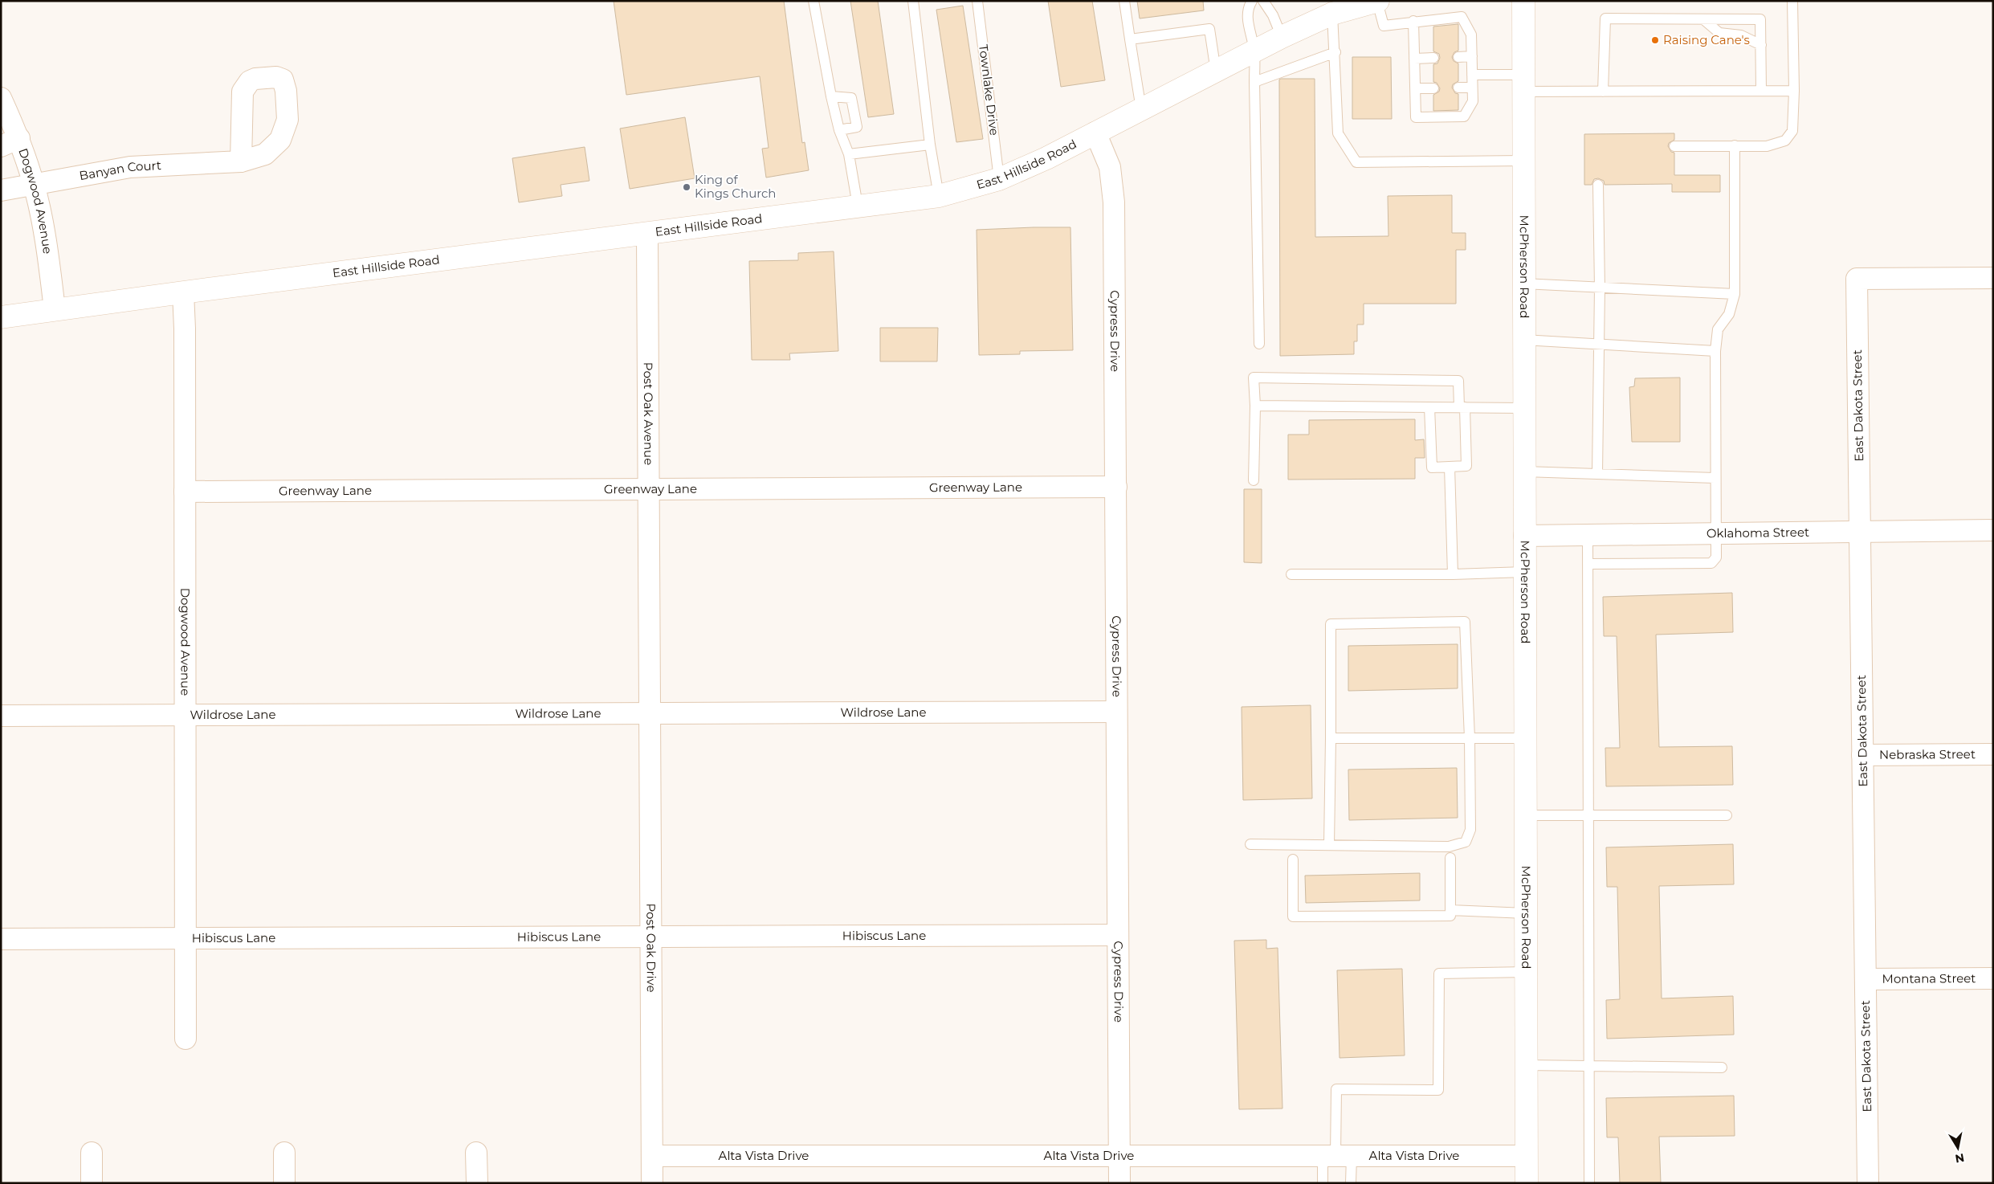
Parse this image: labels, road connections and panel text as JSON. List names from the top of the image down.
{
  "streets": {
    "street": [
      "East Hillside Road",
      "Banyan Court",
      "Dogwood Avenue",
      "McPherson Road",
      "Cypress Drive",
      "East Dakota Street",
      "Post Oak Avenue",
      "Greenway Lane",
      "Oklahoma Street",
      "Wildrose Lane",
      "Nebraska Street",
      "Hibiscus Lane",
      "Post Oak Drive",
      "Montana Street",
      "Alta Vista Drive"
    ],
    "lane": ["Townlake Drive"]
  },
  "crossings": [
    ["Townlake Drive", "East Hillside Road"],
    ["East Hillside Road", "Dogwood Avenue"],
    ["East Hillside Road", "Cypress Drive"],
    ["East Hillside Road", "Post Oak Avenue"],
    ["Banyan Court", "Dogwood Avenue"],
    ["Dogwood Avenue", "Greenway Lane"],
    ["Dogwood Avenue", "Wildrose Lane"],
    ["Dogwood Avenue", "Hibiscus Lane"],
    ["McPherson Road", "Oklahoma Street"],
    ["McPherson Road", "Alta Vista Drive"],
    ["Cypress Drive", "Greenway Lane"],
    ["Cypress Drive", "Wildrose Lane"],
    ["Cypress Drive", "Hibiscus Lane"],
    ["Cypress Drive", "Alta Vista Drive"],
    ["East Dakota Street", "Oklahoma Street"],
    ["East Dakota Street", "Nebraska Street"],
    ["East Dakota Street", "Montana Street"],
    ["Post Oak Avenue", "Greenway Lane"],
    ["Post Oak Avenue", "Wildrose Lane"],
    ["Post Oak Avenue", "Post Oak Drive"],
    ["Wildrose Lane", "Post Oak Drive"],
    ["Hibiscus Lane", "Post Oak Drive"],
    ["Post Oak Drive", "Alta Vista Drive"]
  ],
  "places": ["Raising Cane's", "King of Kings Church"],
  "north": "bottom"
}
